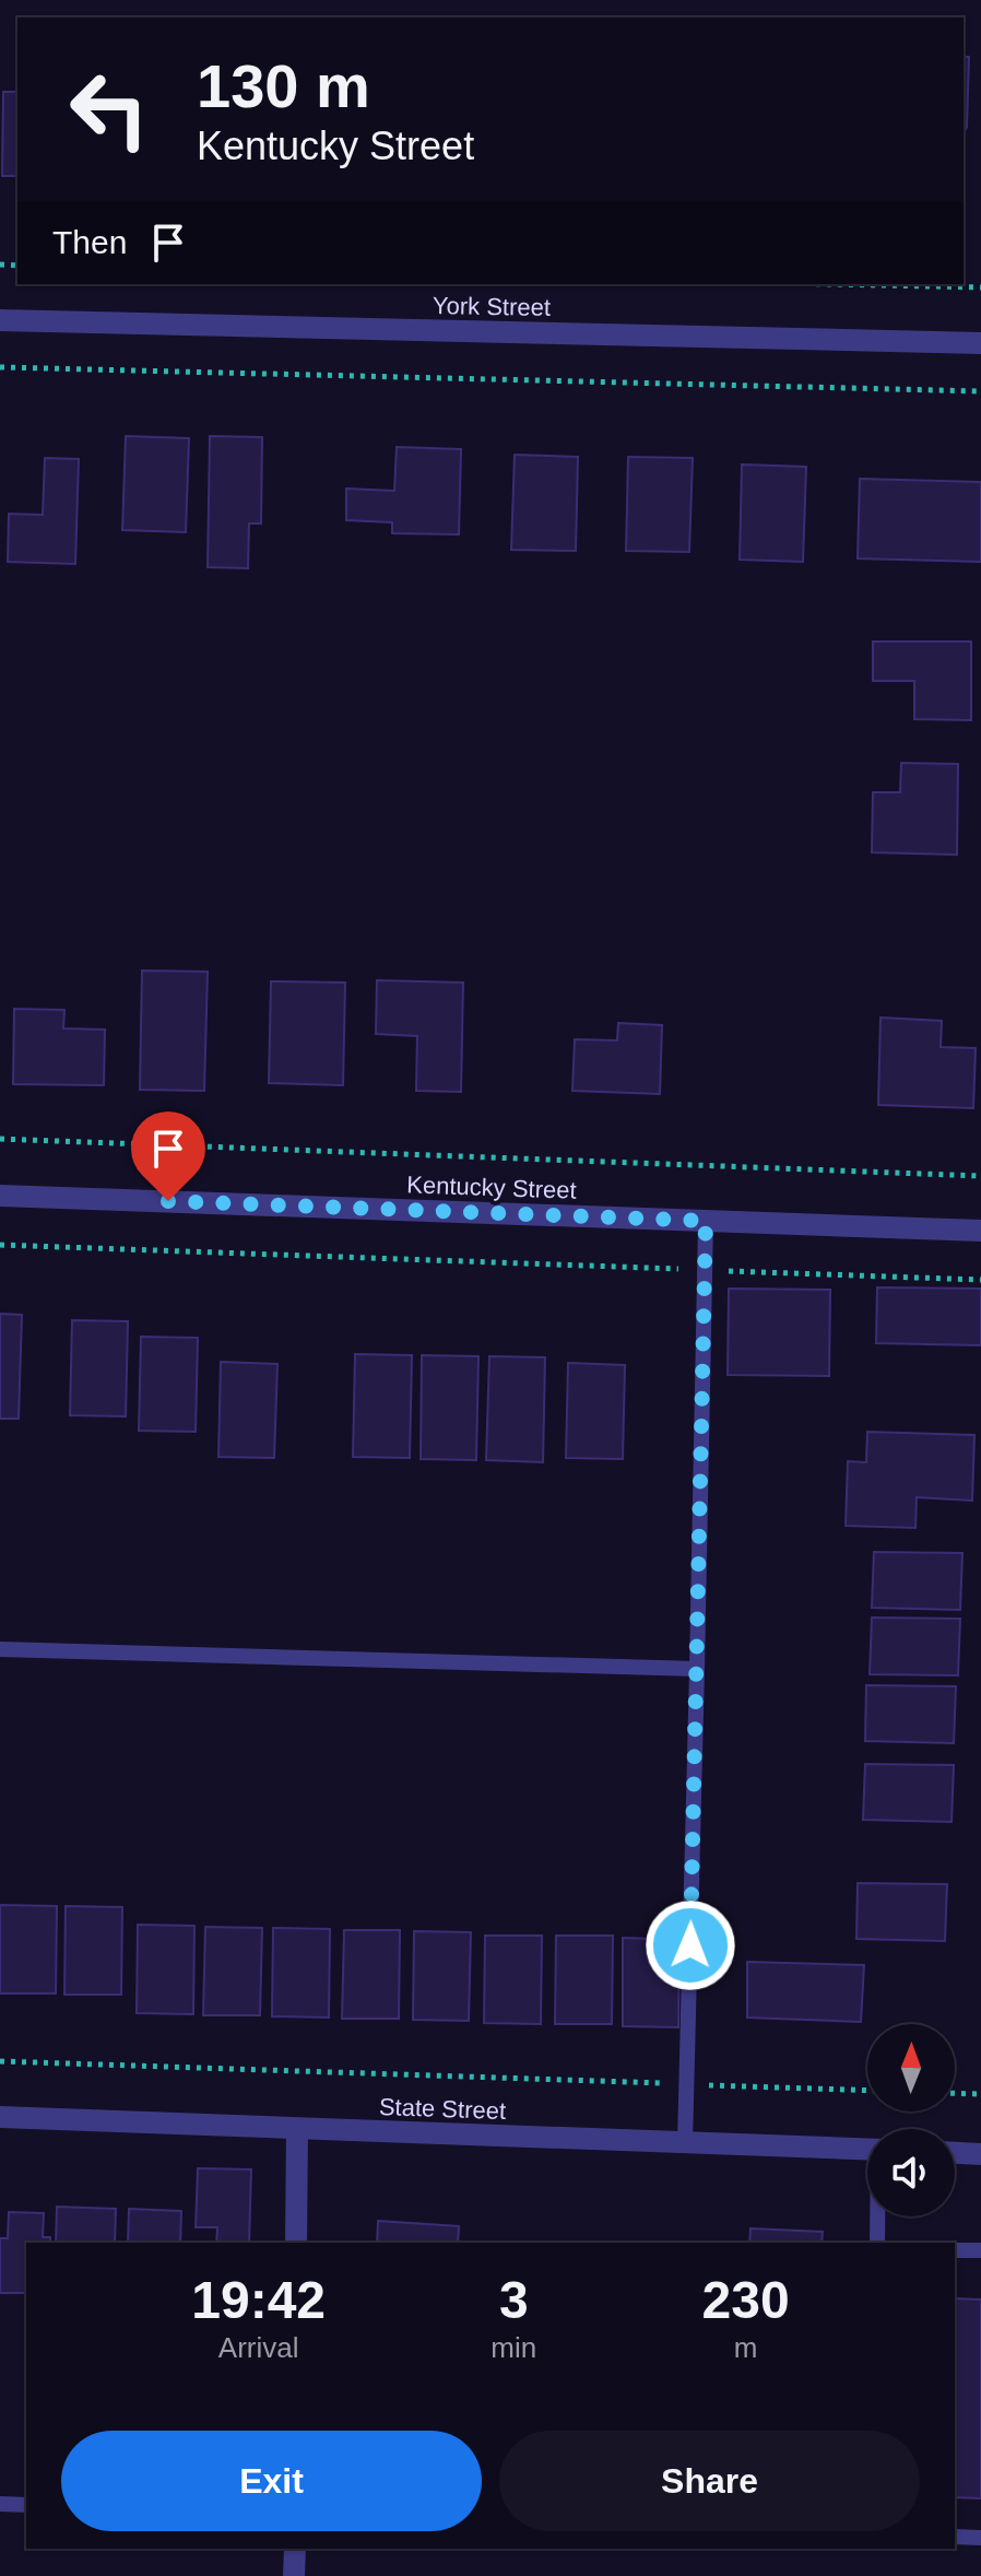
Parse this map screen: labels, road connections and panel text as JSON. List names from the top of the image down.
{
  "streets": {
    "street": ["York Street", "Kentucky Street", "State Street"]
  },
  "north": "top",
  "page": {
    "turn": ["130 m", "Kentucky Street"],
    "then": "Then",
    "eta": [
      "19:42",
      "Arrival",
      "3",
      "min",
      "230",
      "m"
    ],
    "buttons": ["Exit", "Share"]
  }
}
